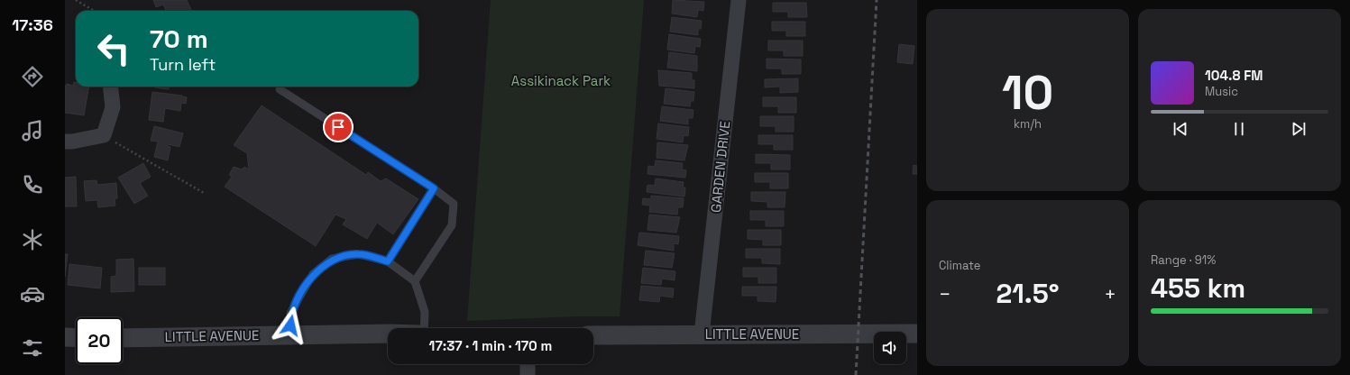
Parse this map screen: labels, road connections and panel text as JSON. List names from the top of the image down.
{
  "streets": {
    "street": ["GARDEN DRIVE", "LITTLE AVENUE"]
  },
  "crossings": [
    ["GARDEN DRIVE", "LITTLE AVENUE"]
  ],
  "parks": ["Assikinack Park"],
  "page": {
    "tabs": "17:36",
    "tile": [
      ["10", "km/h"],
      "Climate",
      ["Range · 91%", "455 km"]
    ],
    "turn": ["70 m", "Turn left"],
    "song": ["104.8 FM", "Music"],
    "heat": ["−", "21.5°", "+"],
    "limit": "20",
    "trip": "17:37 · 1 min · 170 m"
  }
}
